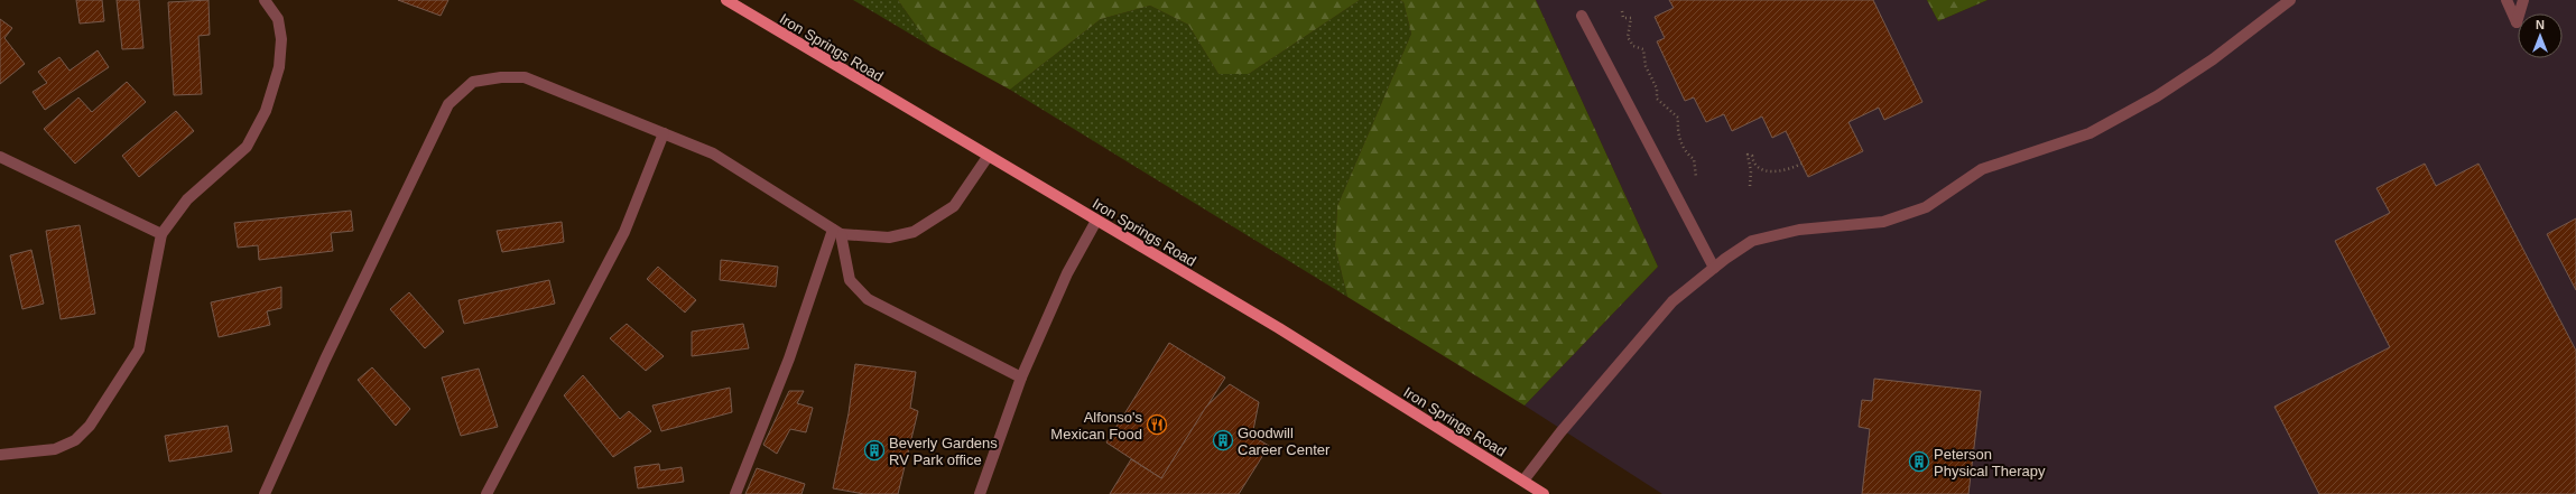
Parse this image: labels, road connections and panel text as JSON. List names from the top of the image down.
{
  "streets": {
    "main road": ["Iron Springs Road"]
  },
  "places": {
    "restaurant": ["Alfonso's Mexican Food"],
    "building": ["Goodwill Career Center", "Beverly Gardens RV Park office", "Peterson Physical Therapy"]
  },
  "north": "top"
}
